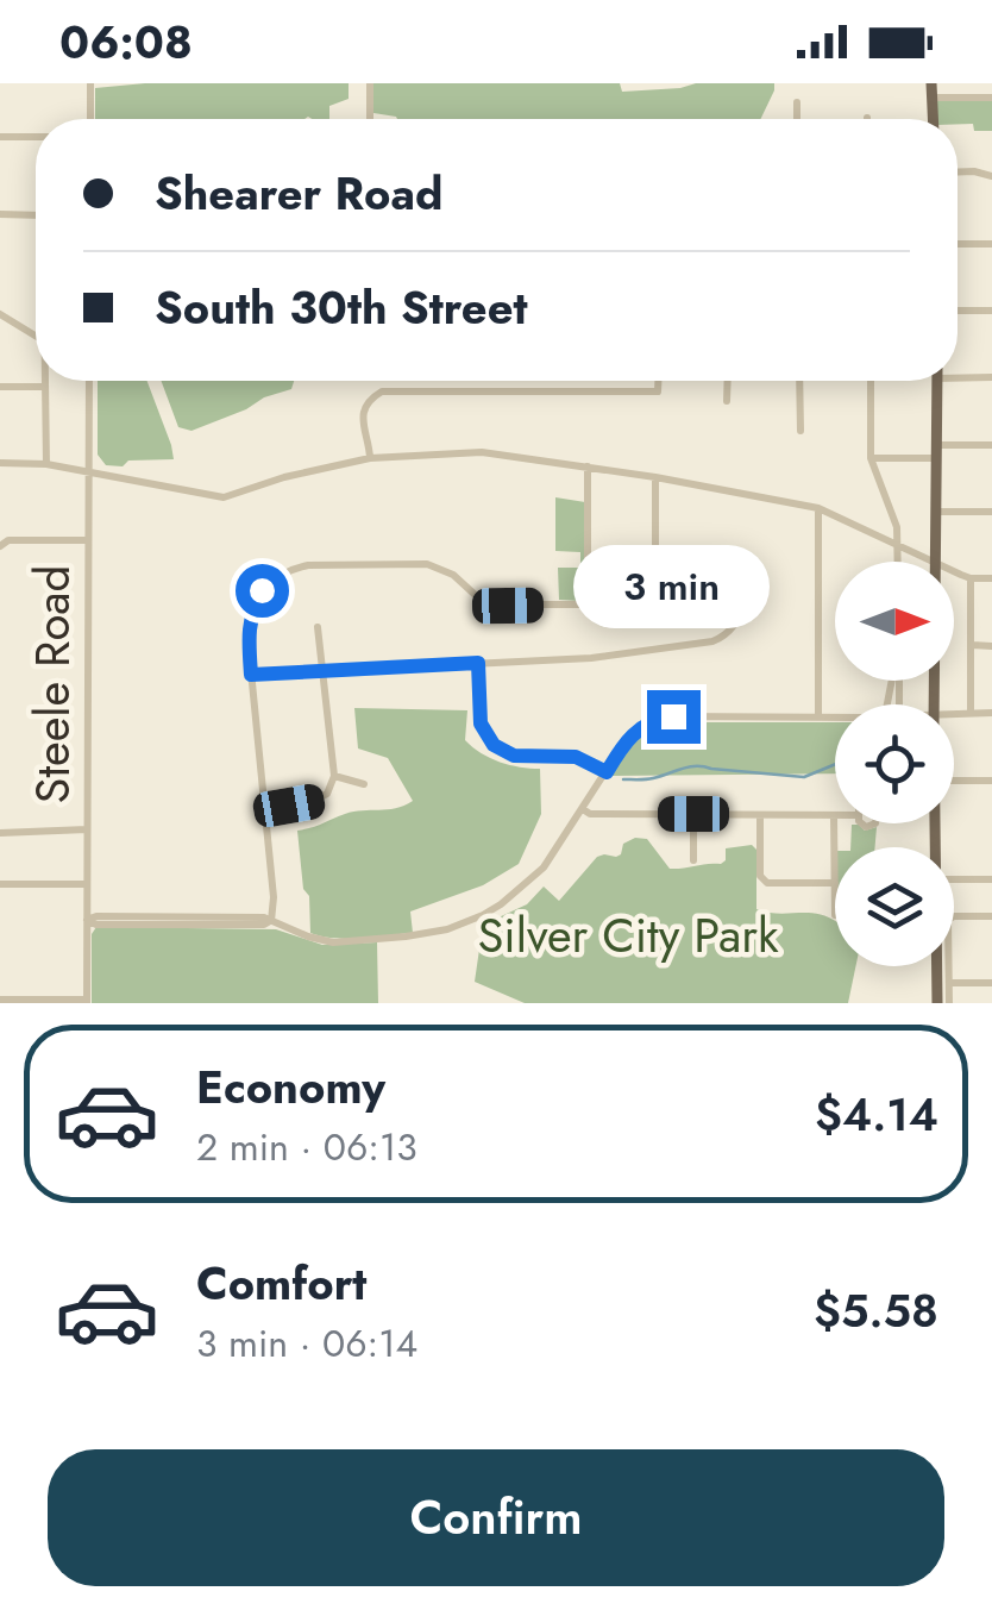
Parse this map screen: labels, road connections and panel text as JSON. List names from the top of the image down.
{
  "streets": {
    "street": ["Steele Road"]
  },
  "parks": ["Silver City Park"],
  "north": "right",
  "page": {
    "status": "06:08",
    "banner": ["Shearer Road", "South 30th Street"],
    "bubble": "3 min",
    "list": [
      {
        "name": "Economy",
        "note": "2 min · 06:13",
        "value": "$4.14"
      },
      {
        "name": "Comfort",
        "note": "3 min · 06:14",
        "value": "$5.58"
      }
    ],
    "buttons": "Confirm"
  }
}
